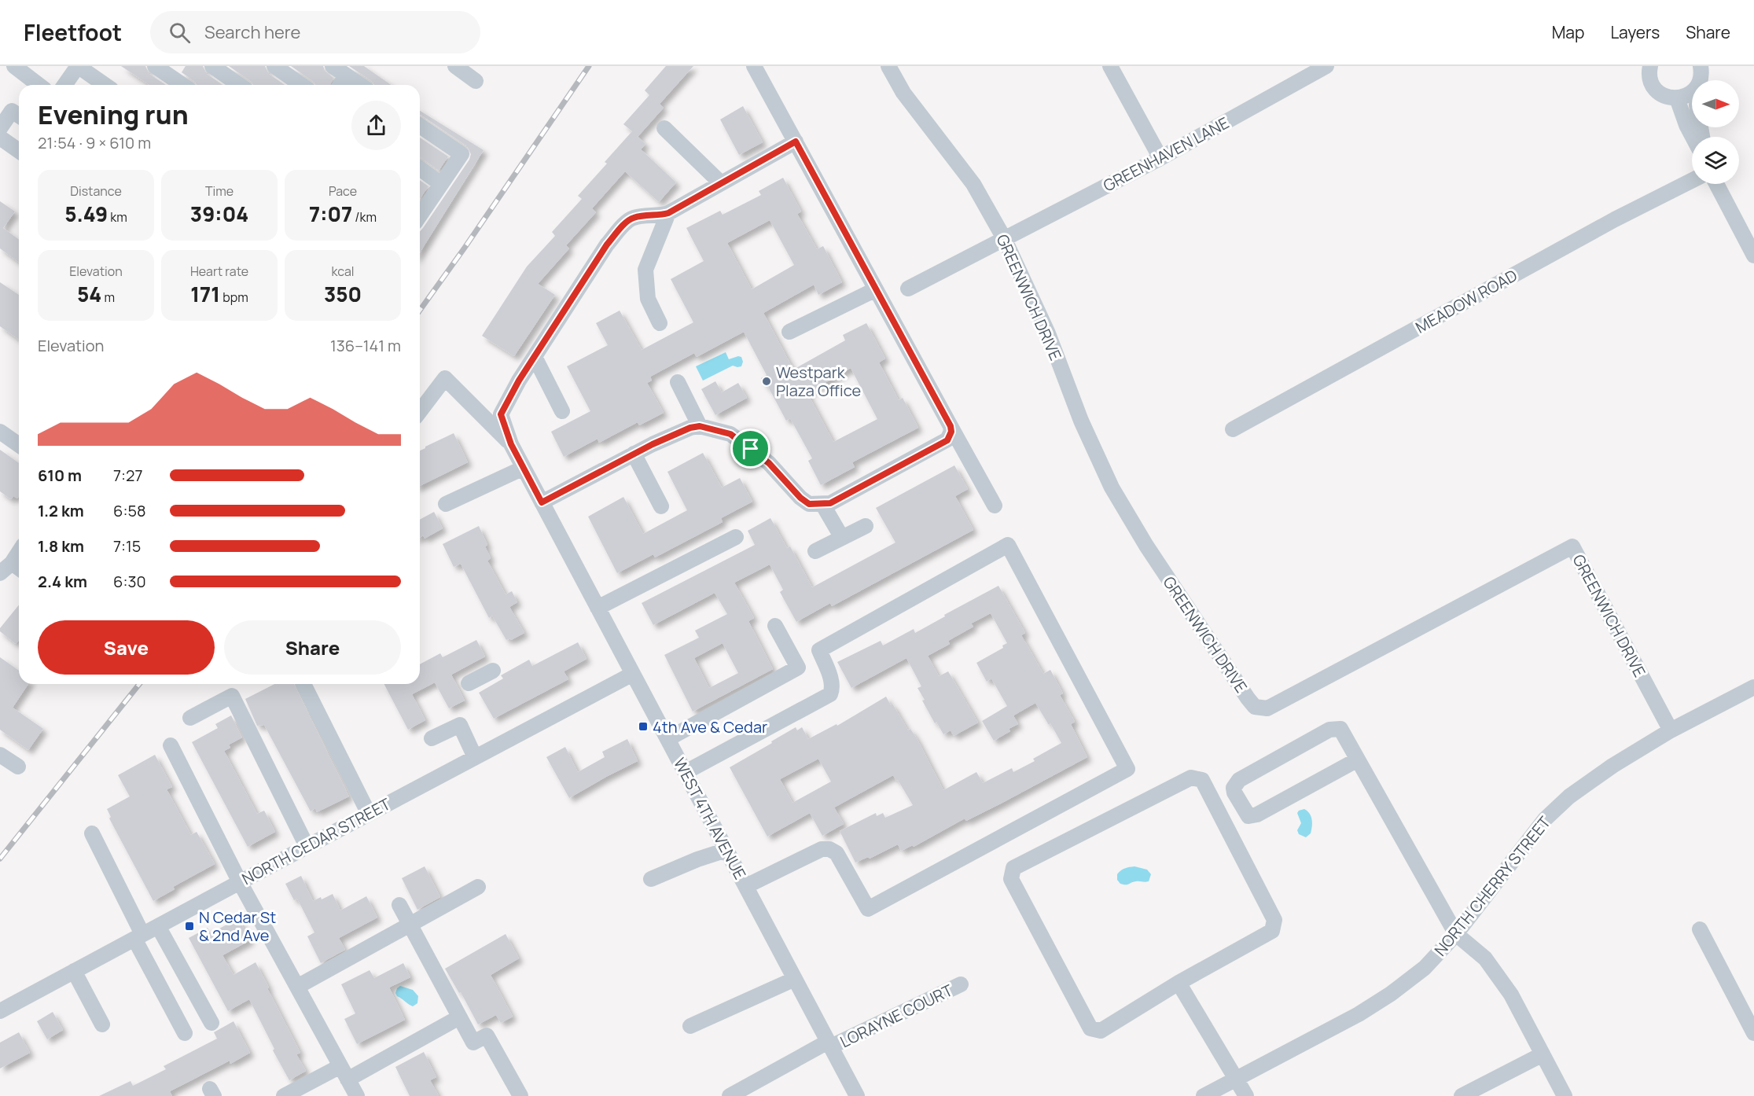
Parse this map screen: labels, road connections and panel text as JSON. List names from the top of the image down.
{
  "streets": {
    "street": [
      "GREENHAVEN LANE",
      "GREENWICH DRIVE",
      "MEADOW ROAD",
      "WEST 4TH AVENUE",
      "NORTH CEDAR STREET",
      "NORTH CHERRY STREET",
      "LORAYNE COURT"
    ]
  },
  "crossings": [
    ["GREENHAVEN LANE", "GREENWICH DRIVE"],
    ["GREENWICH DRIVE", "NORTH CHERRY STREET"],
    ["WEST 4TH AVENUE", "NORTH CEDAR STREET"],
    ["WEST 4TH AVENUE", "LORAYNE COURT"]
  ],
  "places": {
    "other": ["Westpark Plaza Office"],
    "transit": ["4th Ave & Cedar", "N Cedar St & 2nd Ave"]
  },
  "north": "right",
  "page": {
    "header": "Fleetfoot",
    "search": "Search here",
    "nav": ["Map", "Layers", "Share"],
    "heading": ["Evening run", "21:54 · 9 × 610 m"],
    "stats": [
      ["Distance", "5.49 km"],
      ["Time", "39:04"],
      ["Pace", "7:07 /km"],
      ["Elevation", "54 m"],
      ["Heart rate", "171 bpm"],
      ["kcal", "350"]
    ],
    "chart": ["Elevation", "136–141 m"],
    "list": [
      {
        "name": "610 m",
        "note": "7:27"
      },
      {
        "name": "1.2 km",
        "note": "6:58"
      },
      {
        "name": "1.8 km",
        "note": "7:15"
      },
      {
        "name": "2.4 km",
        "note": "6:30"
      }
    ],
    "buttons": ["Save", "Share"]
  }
}
